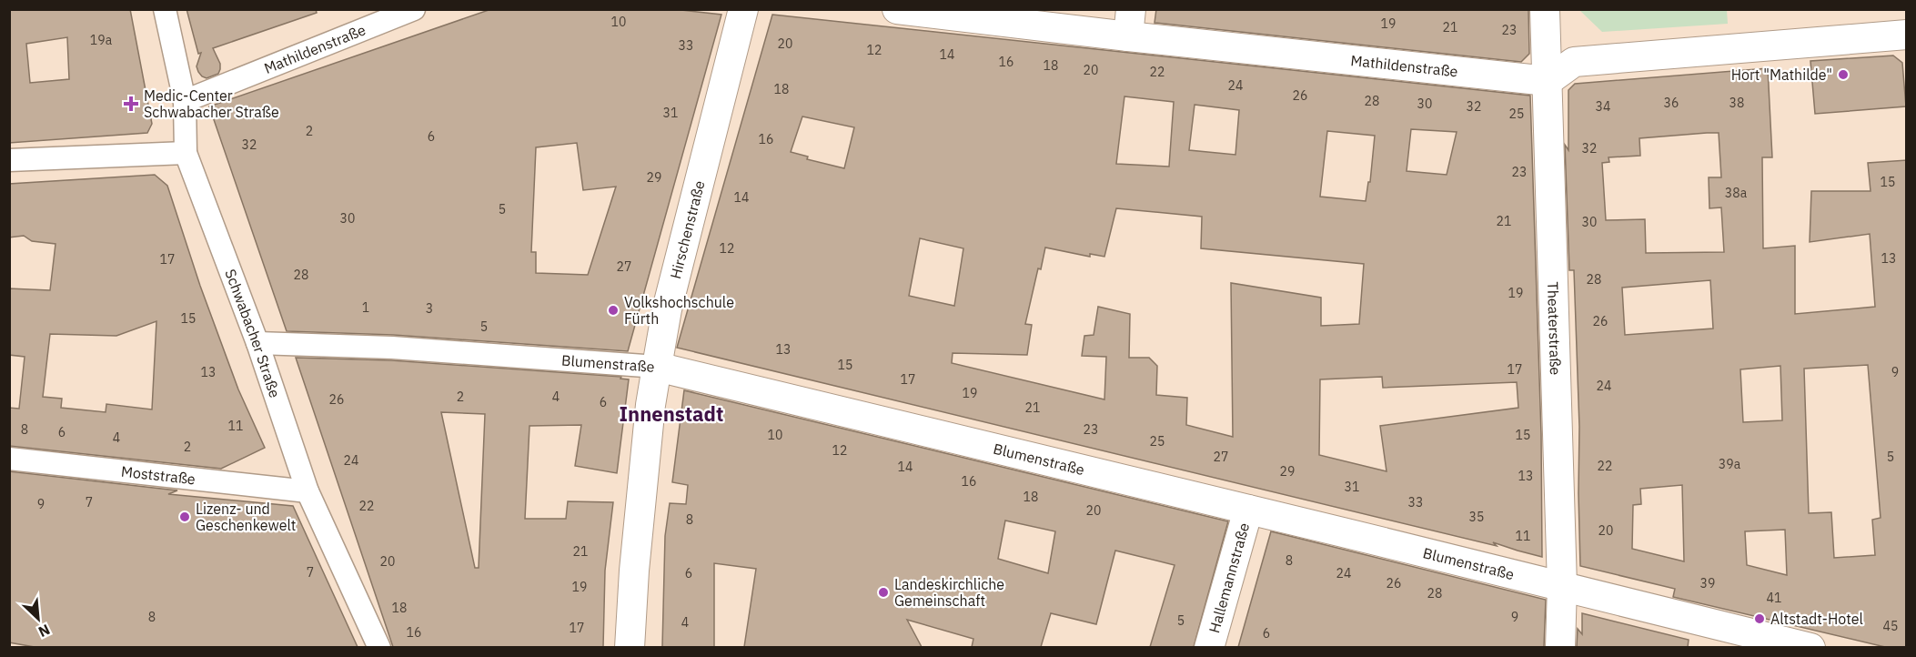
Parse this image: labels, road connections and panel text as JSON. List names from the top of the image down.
{
  "streets": {
    "street": [
      "Mathildenstraße",
      "Hirschenstraße",
      "Theaterstraße",
      "Schwabacher Straße",
      "Blumenstraße",
      "Moststraße",
      "Hallemannstraße"
    ]
  },
  "crossings": [
    ["Mathildenstraße", "Theaterstraße"],
    ["Mathildenstraße", "Schwabacher Straße"],
    ["Hirschenstraße", "Blumenstraße"],
    ["Theaterstraße", "Blumenstraße"],
    ["Schwabacher Straße", "Blumenstraße"],
    ["Schwabacher Straße", "Moststraße"],
    ["Blumenstraße", "Hallemannstraße"]
  ],
  "districts": ["Innenstadt"],
  "places": {
    "other": [
      "Hort \"Mathilde\"",
      "Volkshochschule Fürth",
      "Lizenz- und Geschenkewelt",
      "Landeskirchliche Gemeinschaft",
      "Altstadt-Hotel"
    ],
    "health": ["Medic-Center Schwabacher Straße"]
  },
  "house_numbers": [
    "10",
    "19",
    "21",
    "23",
    "19a",
    "20",
    "33",
    "12",
    "14",
    "16",
    "18",
    "20",
    "22",
    "24",
    "18",
    "26",
    "28",
    "36",
    "38",
    "30",
    "32",
    "34",
    "31",
    "25",
    "2",
    "6",
    "16",
    "32",
    "32",
    "23",
    "29",
    "15",
    "38a",
    "14",
    "5",
    "30",
    "21",
    "30",
    "12",
    "13",
    "17",
    "27",
    "28",
    "28",
    "19",
    "1",
    "3",
    "15",
    "26",
    "5",
    "13",
    "15",
    "17",
    "13",
    "9",
    "17",
    "24",
    "19",
    "2",
    "4",
    "26",
    "6",
    "21",
    "11",
    "8",
    "23",
    "6",
    "10",
    "15",
    "4",
    "25",
    "2",
    "12",
    "27",
    "5",
    "24",
    "39a",
    "22",
    "14",
    "29",
    "13",
    "16",
    "31",
    "18",
    "7",
    "33",
    "9",
    "22",
    "20",
    "35",
    "8",
    "20",
    "11",
    "21",
    "8",
    "20",
    "7",
    "6",
    "24",
    "26",
    "39",
    "19",
    "28",
    "41",
    "18",
    "8",
    "9",
    "5",
    "4",
    "45",
    "17",
    "16",
    "6"
  ],
  "north": "bottom right"
}
